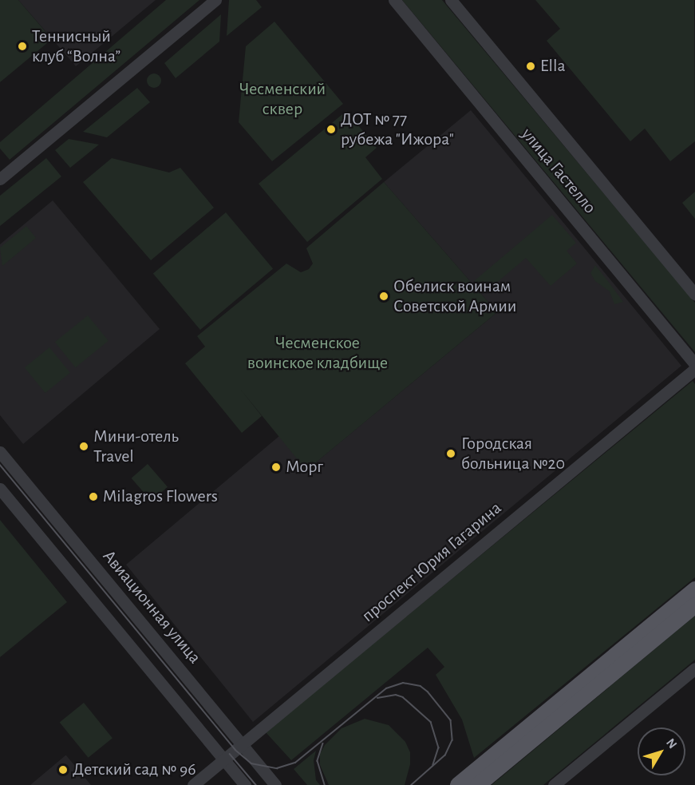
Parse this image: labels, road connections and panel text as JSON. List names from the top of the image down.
{
  "streets": {
    "street": ["улица Гастелло", "проспект Юрия Гагарина", "Авиационная улица"]
  },
  "crossings": [
    ["проспект Юрия Гагарина", "Авиационная улица"]
  ],
  "parks": ["Чесменский сквер", "Чесменское воинское кладбище"],
  "places": [
    "Теннисный клуб “Волна”",
    "Ella",
    "ДОТ № 77 рубежа \"Ижора\"",
    "Обелиск воинам Советской Армии",
    "Мини-отель Travel",
    "Городская больница №20",
    "Морг",
    "Milagros Flowers",
    "Детский сад № 96"
  ],
  "north": "top right"
}
